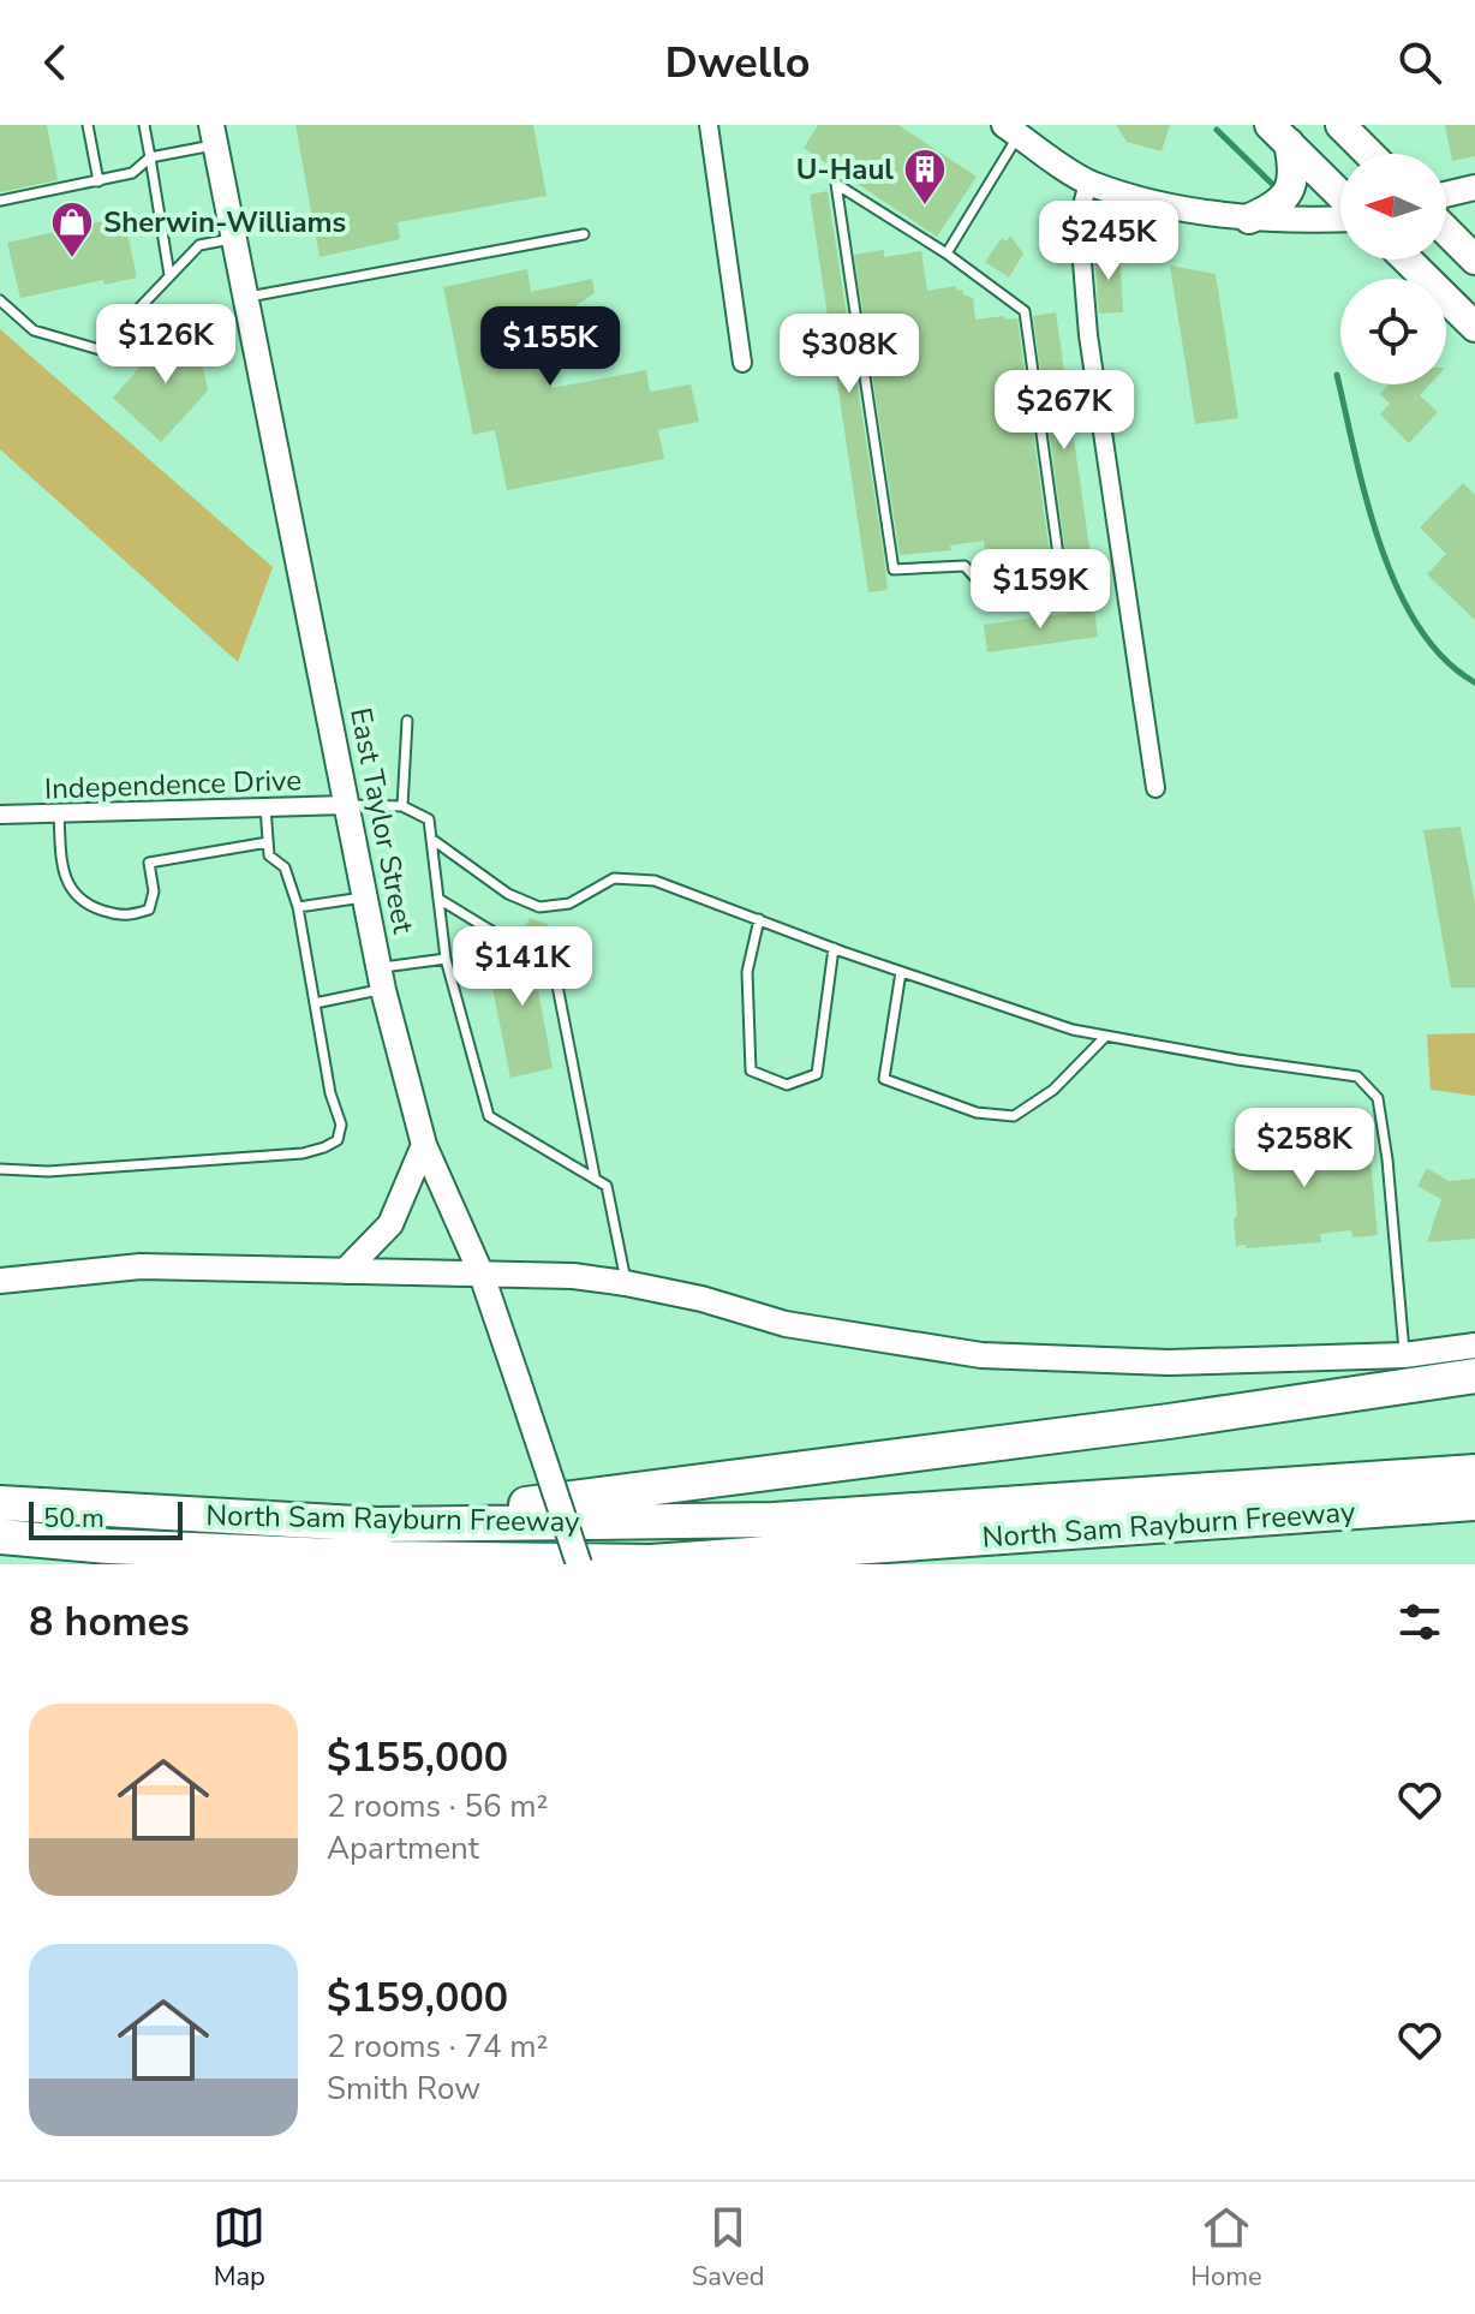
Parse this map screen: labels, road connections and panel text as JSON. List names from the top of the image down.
{
  "streets": {
    "highway": ["North Sam Rayburn Freeway"],
    "main road": ["East Taylor Street"],
    "street": ["Independence Drive"]
  },
  "crossings": [
    ["Independence Drive", "East Taylor Street"]
  ],
  "places": {
    "building": ["U-Haul"],
    "shop": ["Sherwin-Williams"]
  },
  "scale_bar": "50 m",
  "north": "left",
  "page": {
    "header": "Dwello",
    "price": [
      "$245K",
      "$126K",
      "$155K",
      "$308K",
      "$267K",
      "$159K",
      "$141K",
      "$258K"
    ],
    "scale": "50 m",
    "heading": "8 homes",
    "list": [
      {
        "name": "$155,000",
        "note": "2 rooms · 56 m² · Apartment"
      },
      {
        "name": "$159,000",
        "note": "2 rooms · 74 m² · Smith Row"
      }
    ],
    "tabs": ["Map", "Saved", "Home"]
  }
}
